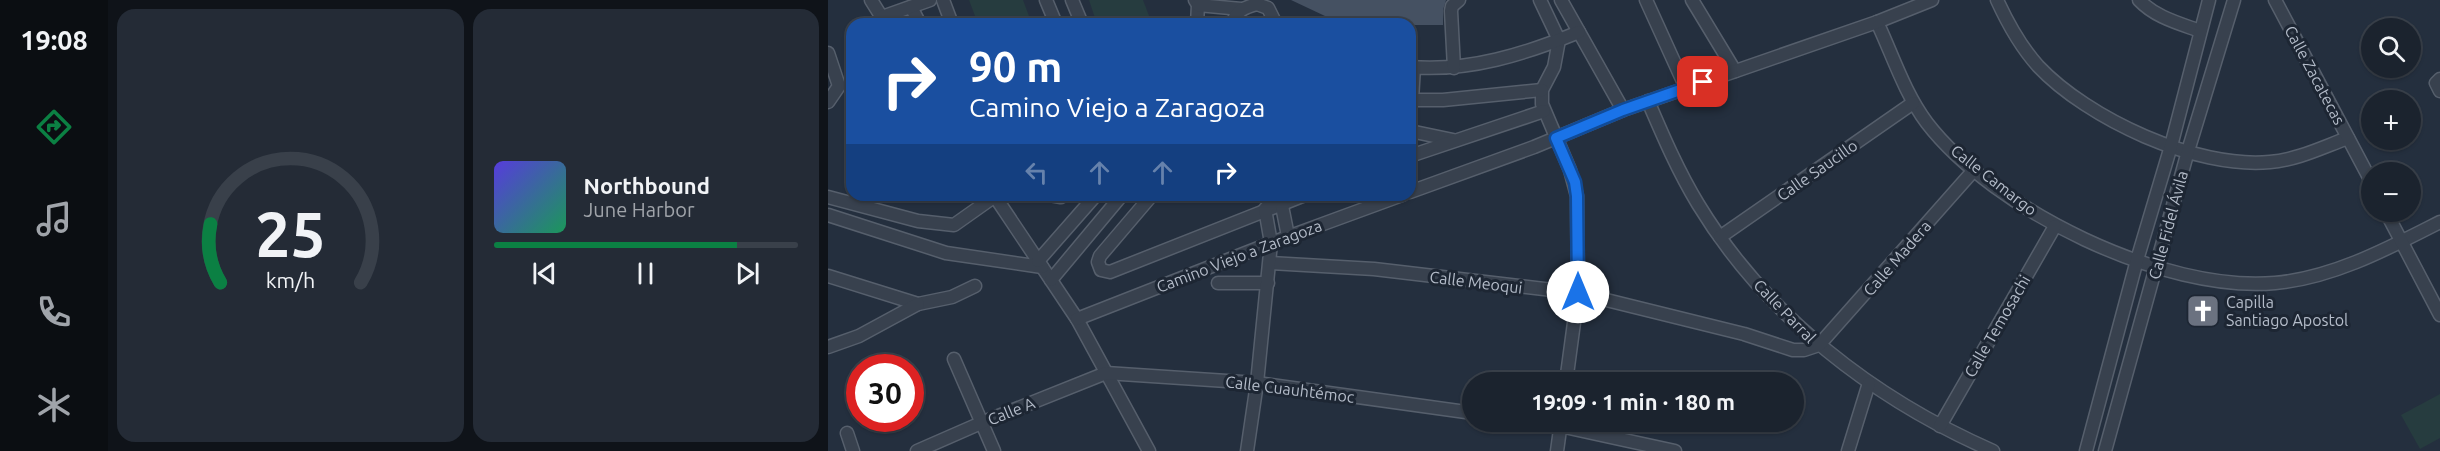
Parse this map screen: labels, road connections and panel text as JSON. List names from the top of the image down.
{
  "streets": {
    "street": [
      "Calle Zacatecas",
      "Calle Saucillo",
      "Calle Camargo",
      "Calle Fidel Ávila",
      "Camino Viejo a Zaragoza",
      "Calle Madera",
      "Calle Meoqui",
      "Calle Parral",
      "Calle Temosachi",
      "Calle Cuauhtémoc",
      "Calle A"
    ]
  },
  "crossings": [
    ["Calle Saucillo", "Calle Camargo"],
    ["Calle Saucillo", "Calle Parral"],
    ["Calle Camargo", "Calle Fidel Ávila"],
    ["Calle Camargo", "Calle Madera"],
    ["Calle Camargo", "Calle Temosachi"],
    ["Calle Madera", "Calle Meoqui"],
    ["Calle Madera", "Calle Parral"],
    ["Calle Meoqui", "Calle Parral"],
    ["Calle Parral", "Calle Temosachi"],
    ["Calle Cuauhtémoc", "Calle A"]
  ],
  "places": {
    "church": ["Capilla Santiago Apostol"]
  },
  "page": {
    "tabs": "19:08",
    "map_buttons": ["+", "−"],
    "turn": ["90 m", "Camino Viejo a Zaragoza"],
    "song": ["Northbound", "June Harbor"],
    "limit": "30",
    "trip": "19:09 · 1 min · 180 m",
    "gauge": ["25", "km/h"]
  }
}
